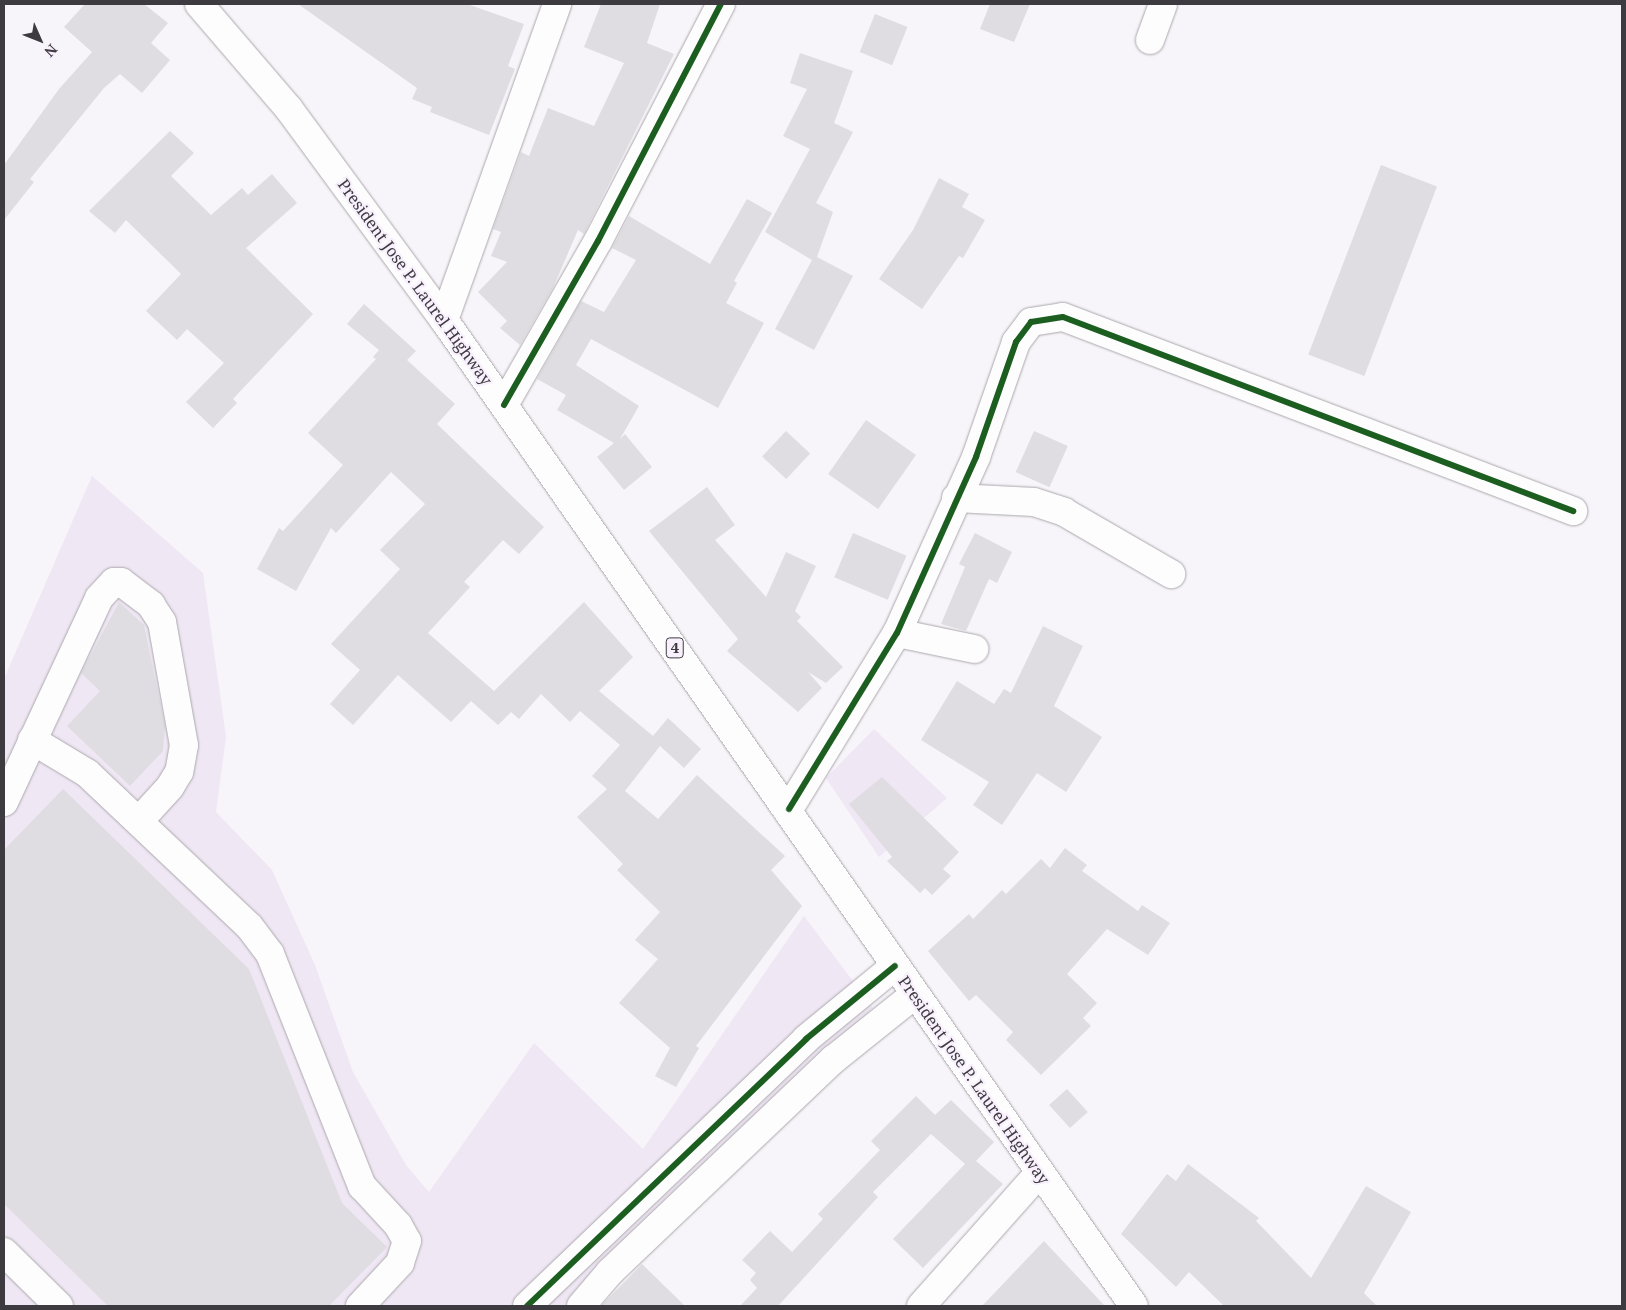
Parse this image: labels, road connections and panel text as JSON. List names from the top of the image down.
{
  "streets": {
    "main road": ["President Jose P. Laurel Highway", "4"]
  },
  "north": "bottom right"
}
